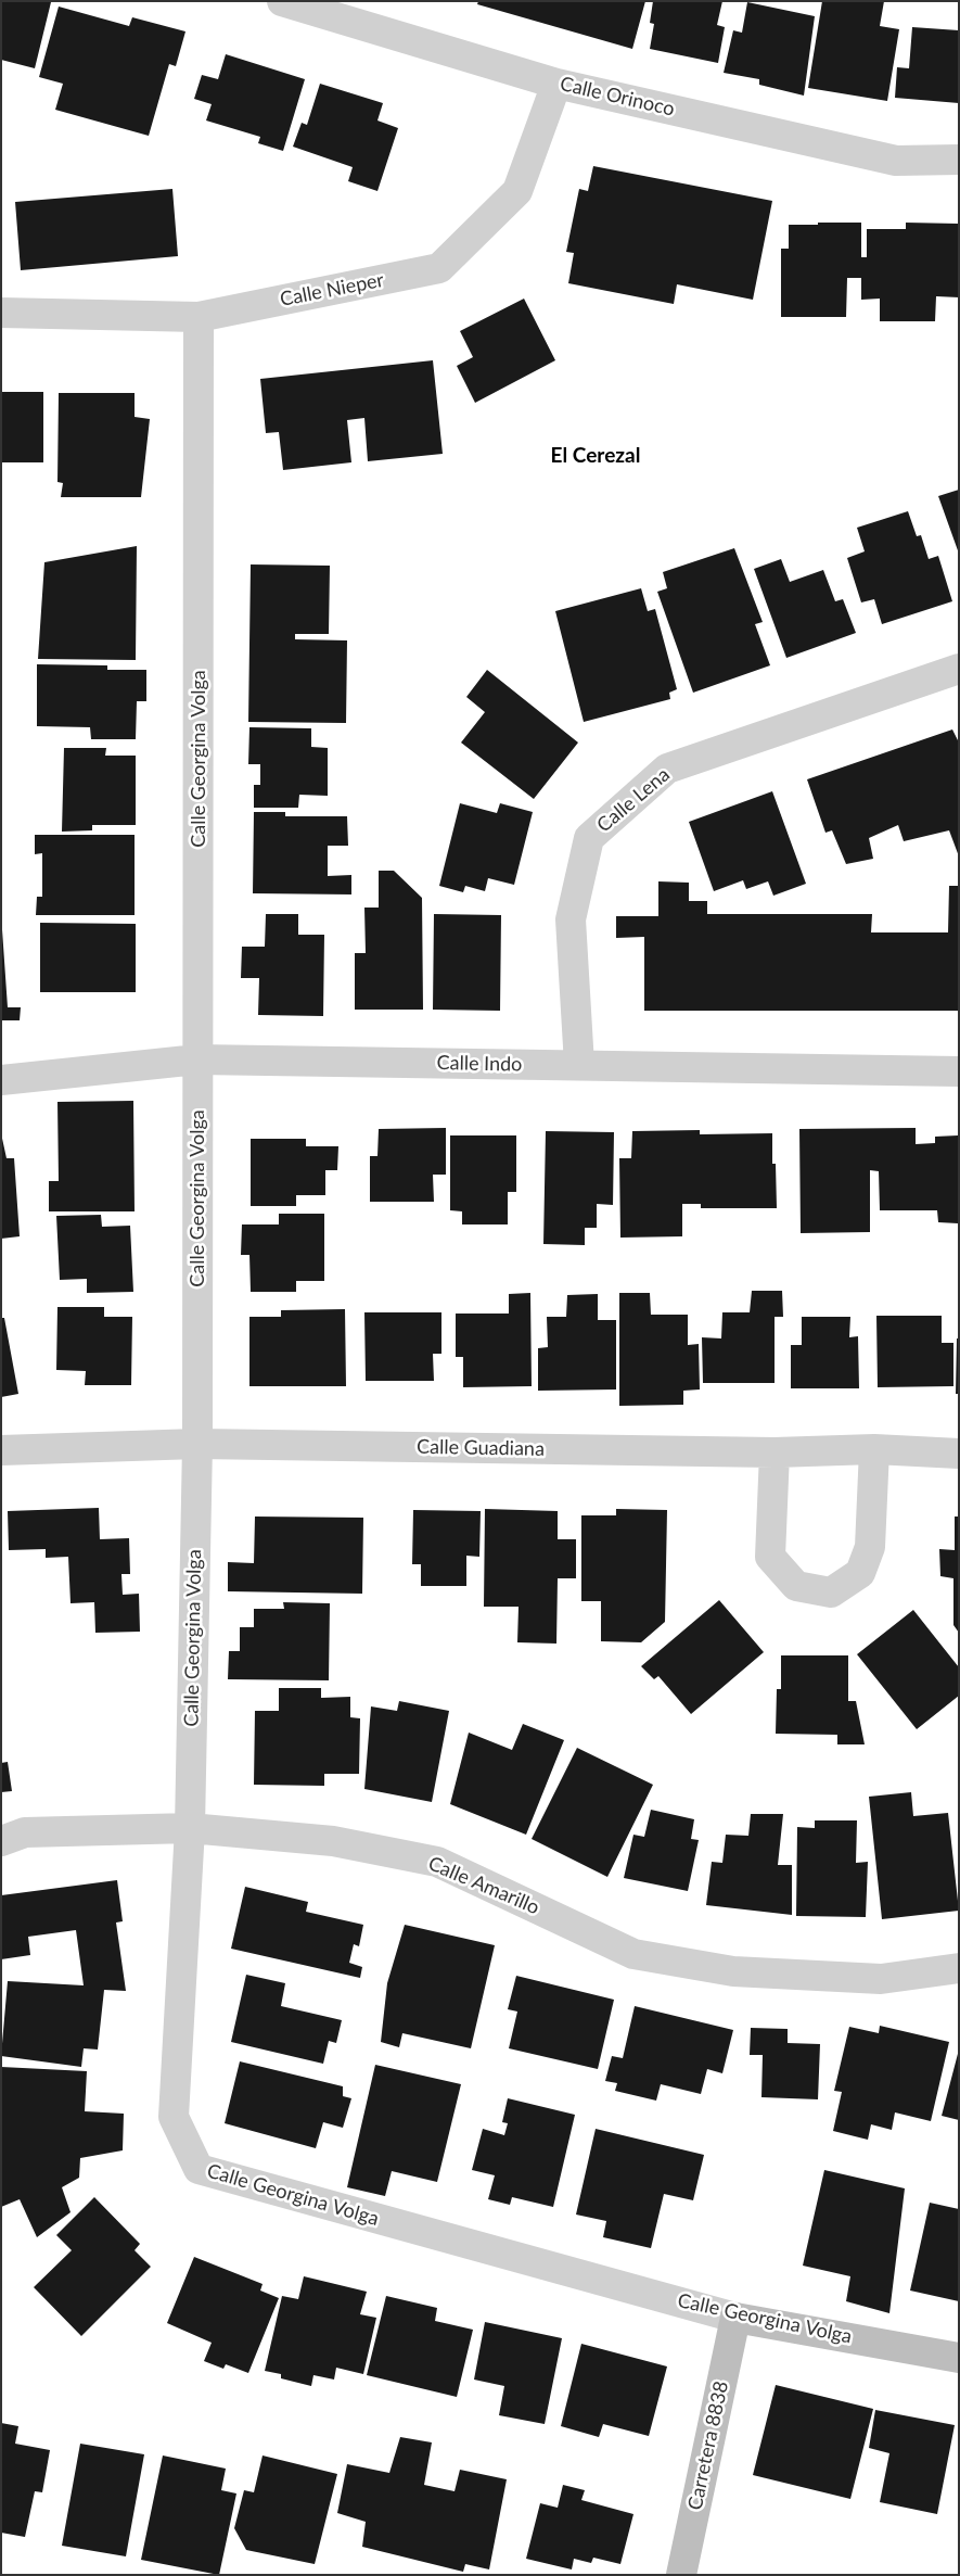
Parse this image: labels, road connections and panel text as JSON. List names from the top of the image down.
{
  "streets": {
    "street": [
      "Calle Orinoco",
      "Calle Nieper",
      "Calle Georgina Volga",
      "Calle Lena",
      "Calle Indo",
      "Calle Guadiana",
      "Calle Amarillo",
      "Carretera 8838"
    ]
  },
  "crossings": [
    ["Calle Orinoco", "Calle Nieper"],
    ["Calle Nieper", "Calle Georgina Volga"],
    ["Calle Georgina Volga", "Calle Indo"],
    ["Calle Georgina Volga", "Calle Guadiana"],
    ["Calle Georgina Volga", "Calle Amarillo"],
    ["Calle Georgina Volga", "Carretera 8838"],
    ["Calle Lena", "Calle Indo"]
  ],
  "districts": ["El Cerezal"]
}
